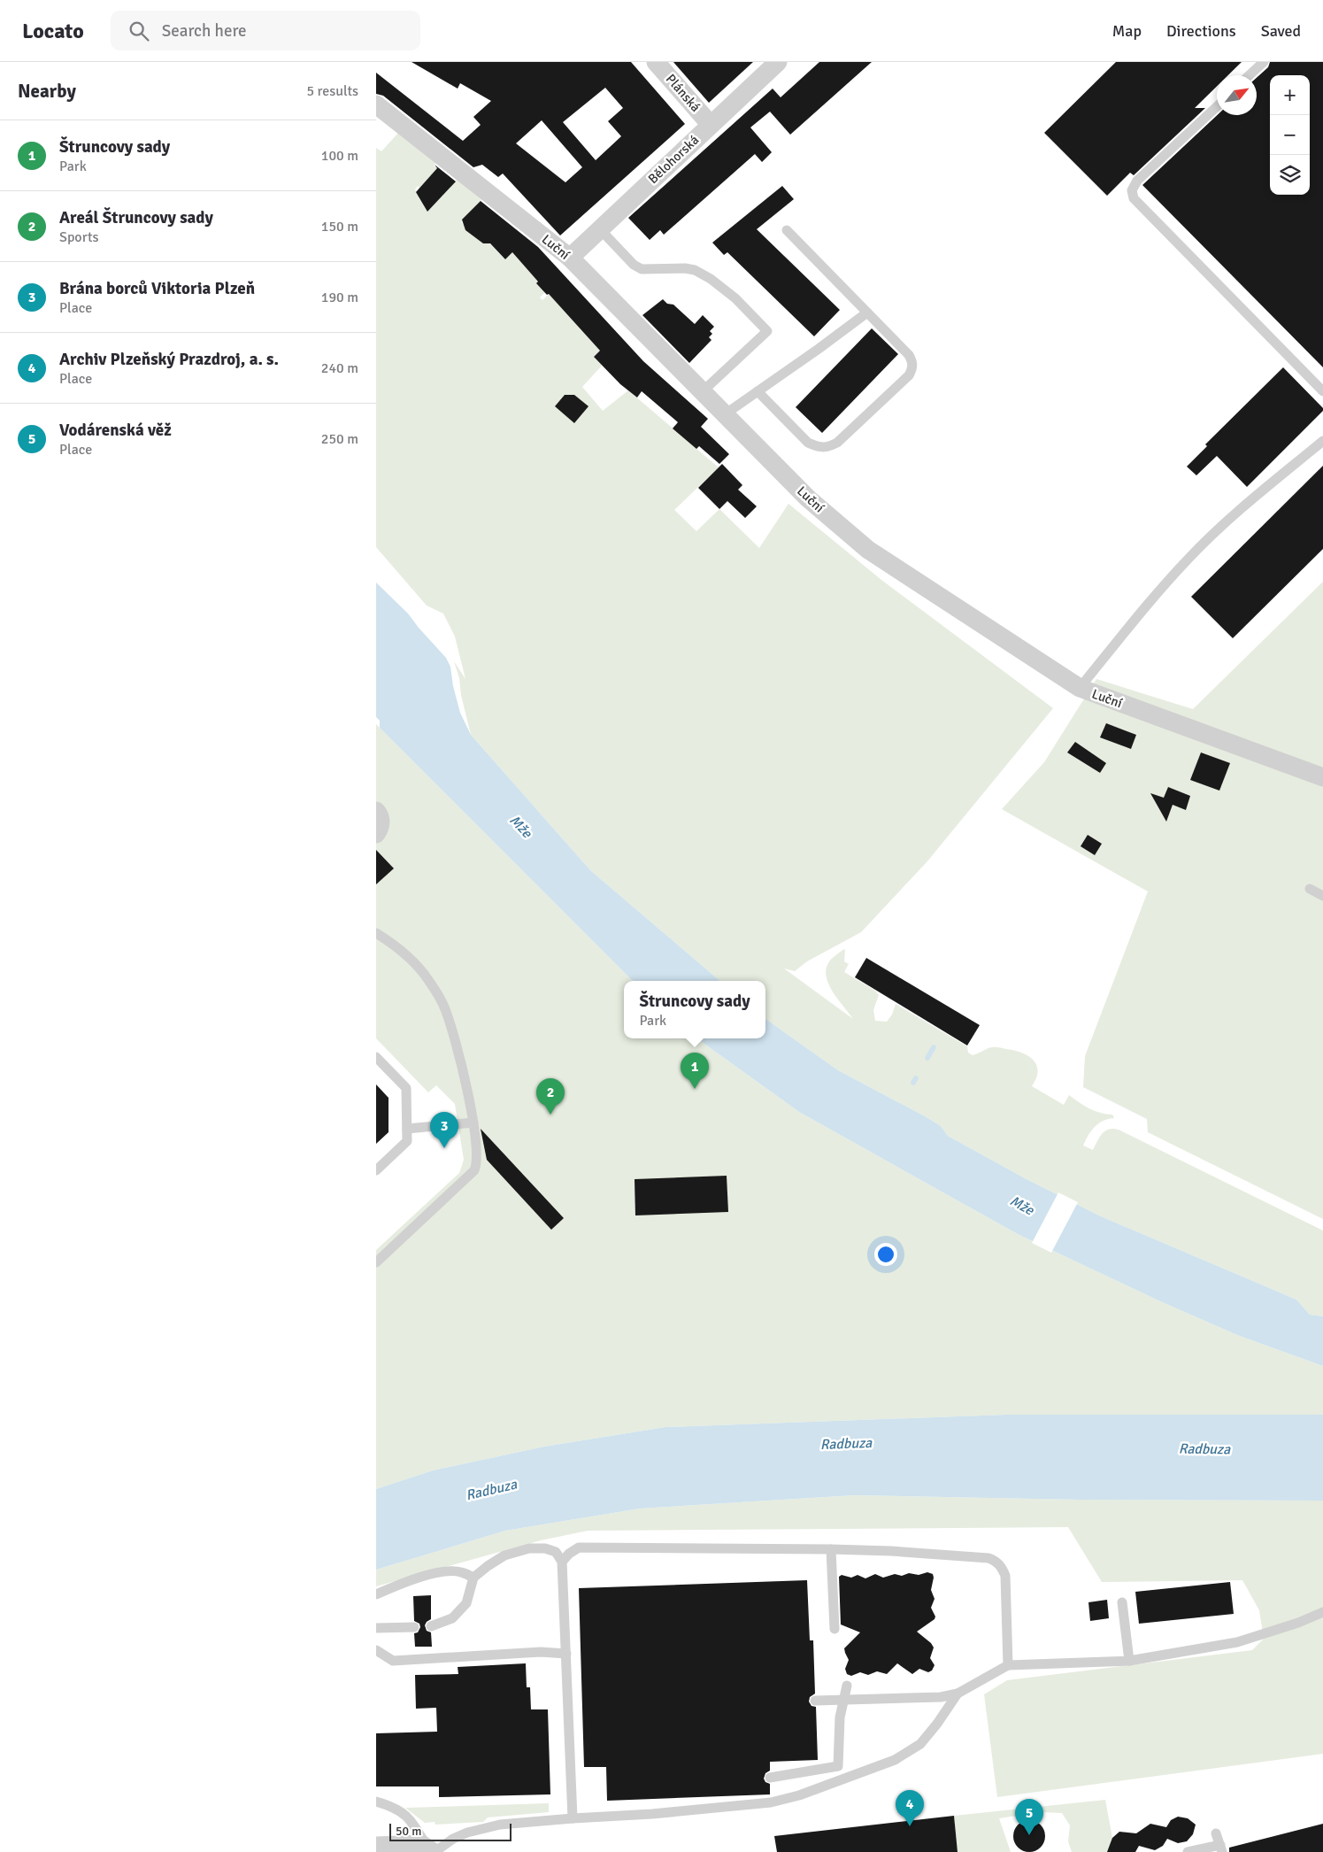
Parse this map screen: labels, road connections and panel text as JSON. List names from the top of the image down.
{
  "streets": {
    "street": ["Plánská", "Bělohorská", "Luční"]
  },
  "crossings": [
    ["Plánská", "Bělohorská"],
    ["Bělohorská", "Luční"]
  ],
  "water": ["Mže", "Radbuza"],
  "scale_bar": "50 m",
  "north": "top right",
  "page": {
    "header": "Locato",
    "search": "Search here",
    "nav": ["Map", "Directions", "Saved"],
    "heading": ["Nearby", "5 results"],
    "map_buttons": ["+", "−"],
    "list": [
      {
        "mark": "1",
        "name": "Štruncovy sady",
        "note": "Park",
        "value": "100 m"
      },
      {
        "mark": "2",
        "name": "Areál Štruncovy sady",
        "note": "Sports",
        "value": "150 m"
      },
      {
        "mark": "3",
        "name": "Brána borců Viktoria Plzeň",
        "note": "Place",
        "value": "190 m"
      },
      {
        "mark": "4",
        "name": "Archiv Plzeňský Prazdroj, a. s.",
        "note": "Place",
        "value": "240 m"
      },
      {
        "mark": "5",
        "name": "Vodárenská věž",
        "note": "Place",
        "value": "250 m"
      }
    ],
    "popup": ["Štruncovy sady", "Park"],
    "pins": [
      "1",
      "2",
      "3",
      "4",
      "5"
    ],
    "scale": "50 m"
  }
}
